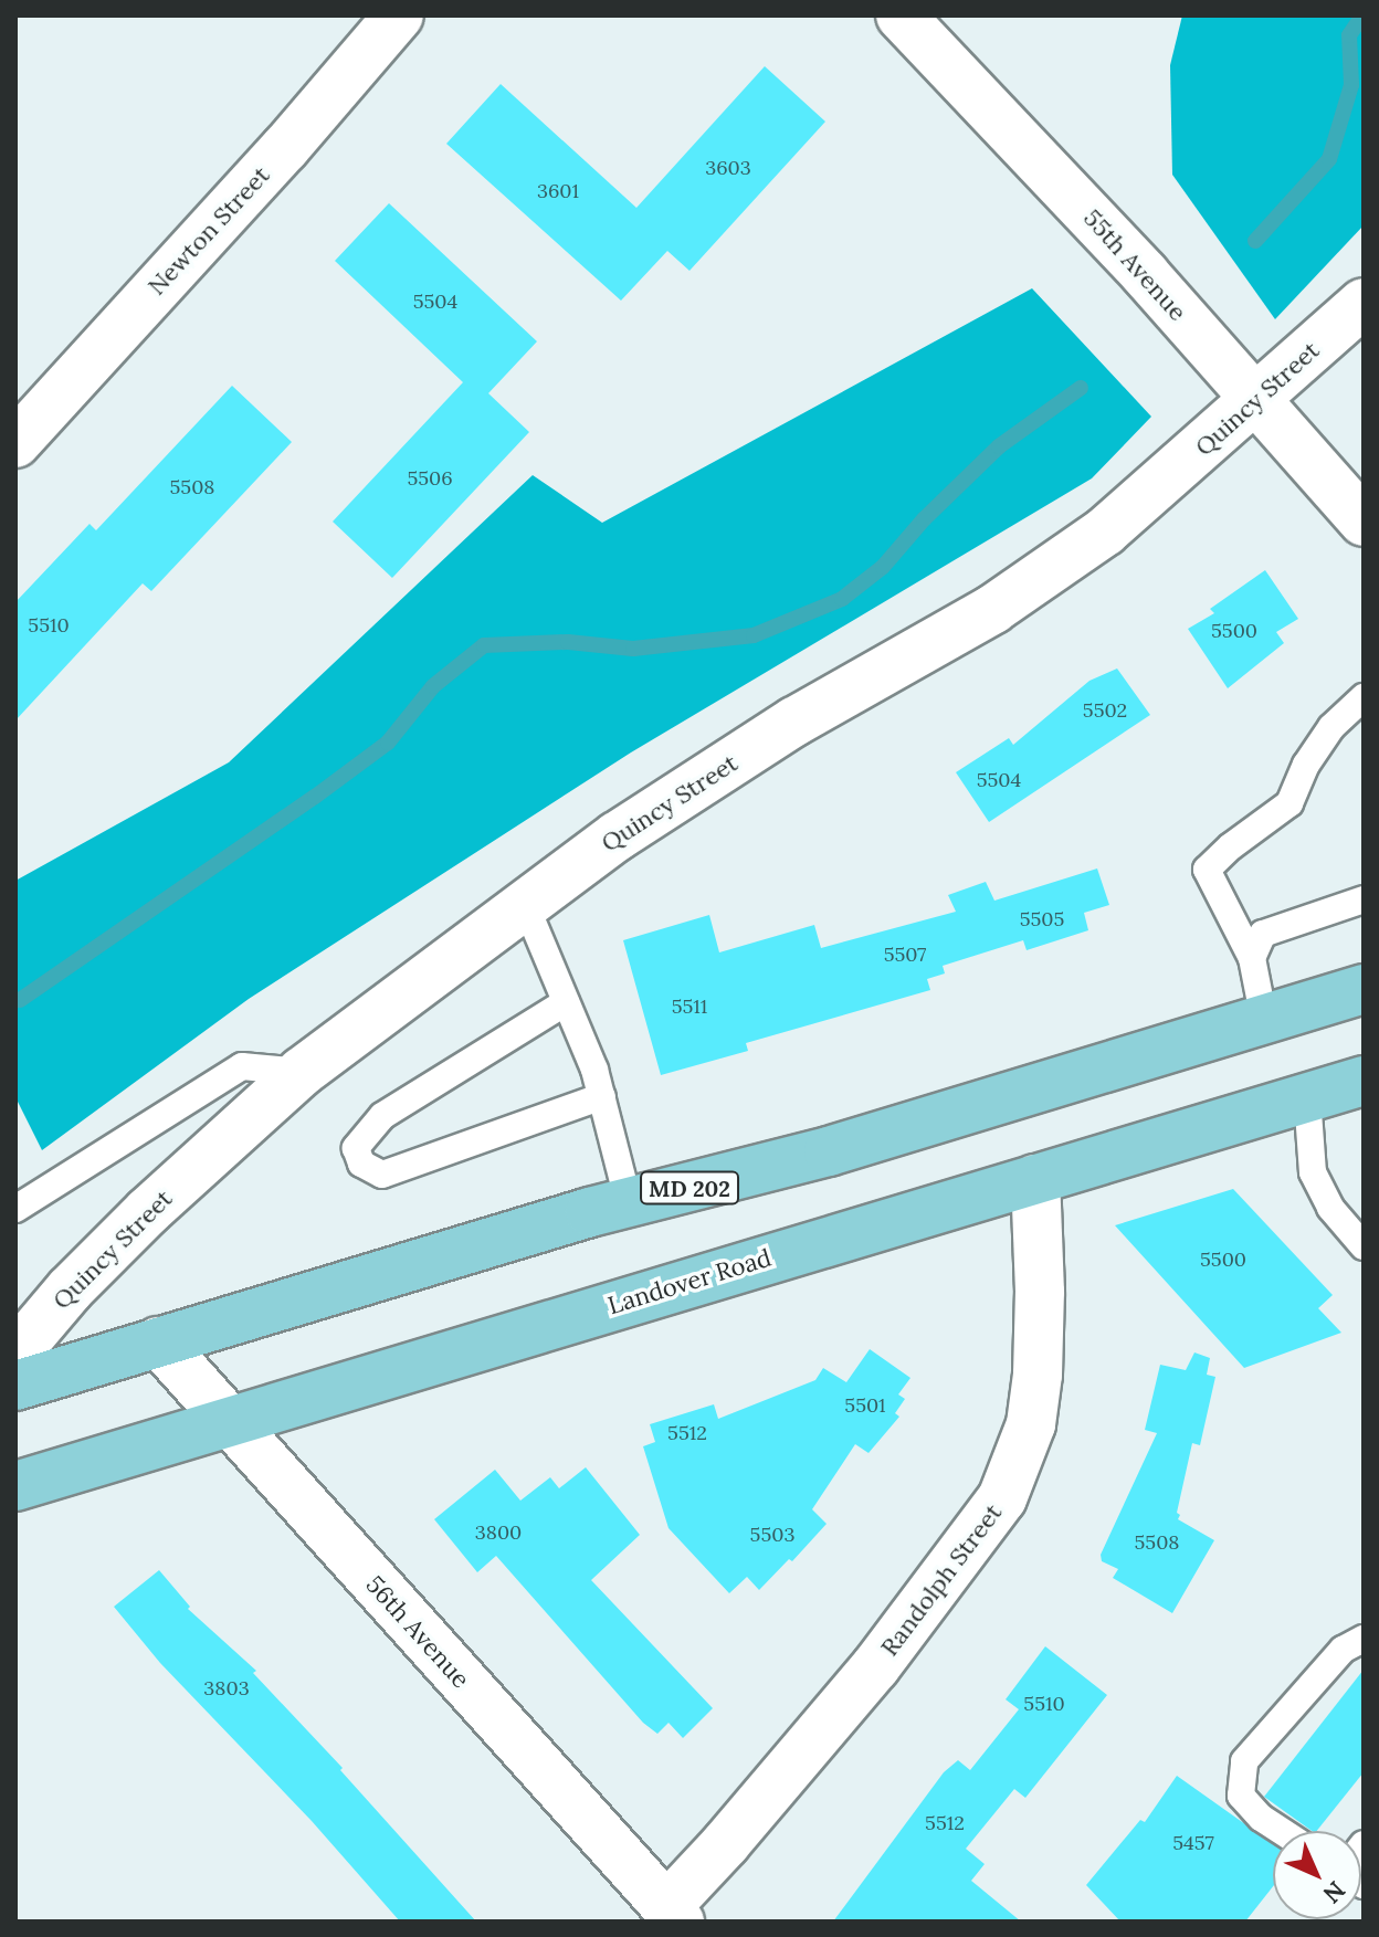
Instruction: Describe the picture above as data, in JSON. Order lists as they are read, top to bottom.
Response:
{
  "streets": {
    "main road": ["MD 202", "Landover Road"],
    "street": [
      "Newton Street",
      "55th Avenue",
      "Quincy Street",
      "Randolph Street",
      "56th Avenue"
    ]
  },
  "crossings": [
    ["55th Avenue", "Quincy Street"],
    ["MD 202", "56th Avenue"],
    ["Landover Road", "Randolph Street"],
    ["Landover Road", "56th Avenue"],
    ["Randolph Street", "56th Avenue"]
  ],
  "house_numbers": [
    "3603",
    "3601",
    "5504",
    "5506",
    "5508",
    "5510",
    "5500",
    "5502",
    "5504",
    "5505",
    "5507",
    "5511",
    "5500",
    "5501",
    "5512",
    "3800",
    "5503",
    "5508",
    "3803",
    "5510",
    "5512",
    "5457"
  ],
  "north": "bottom right"
}
